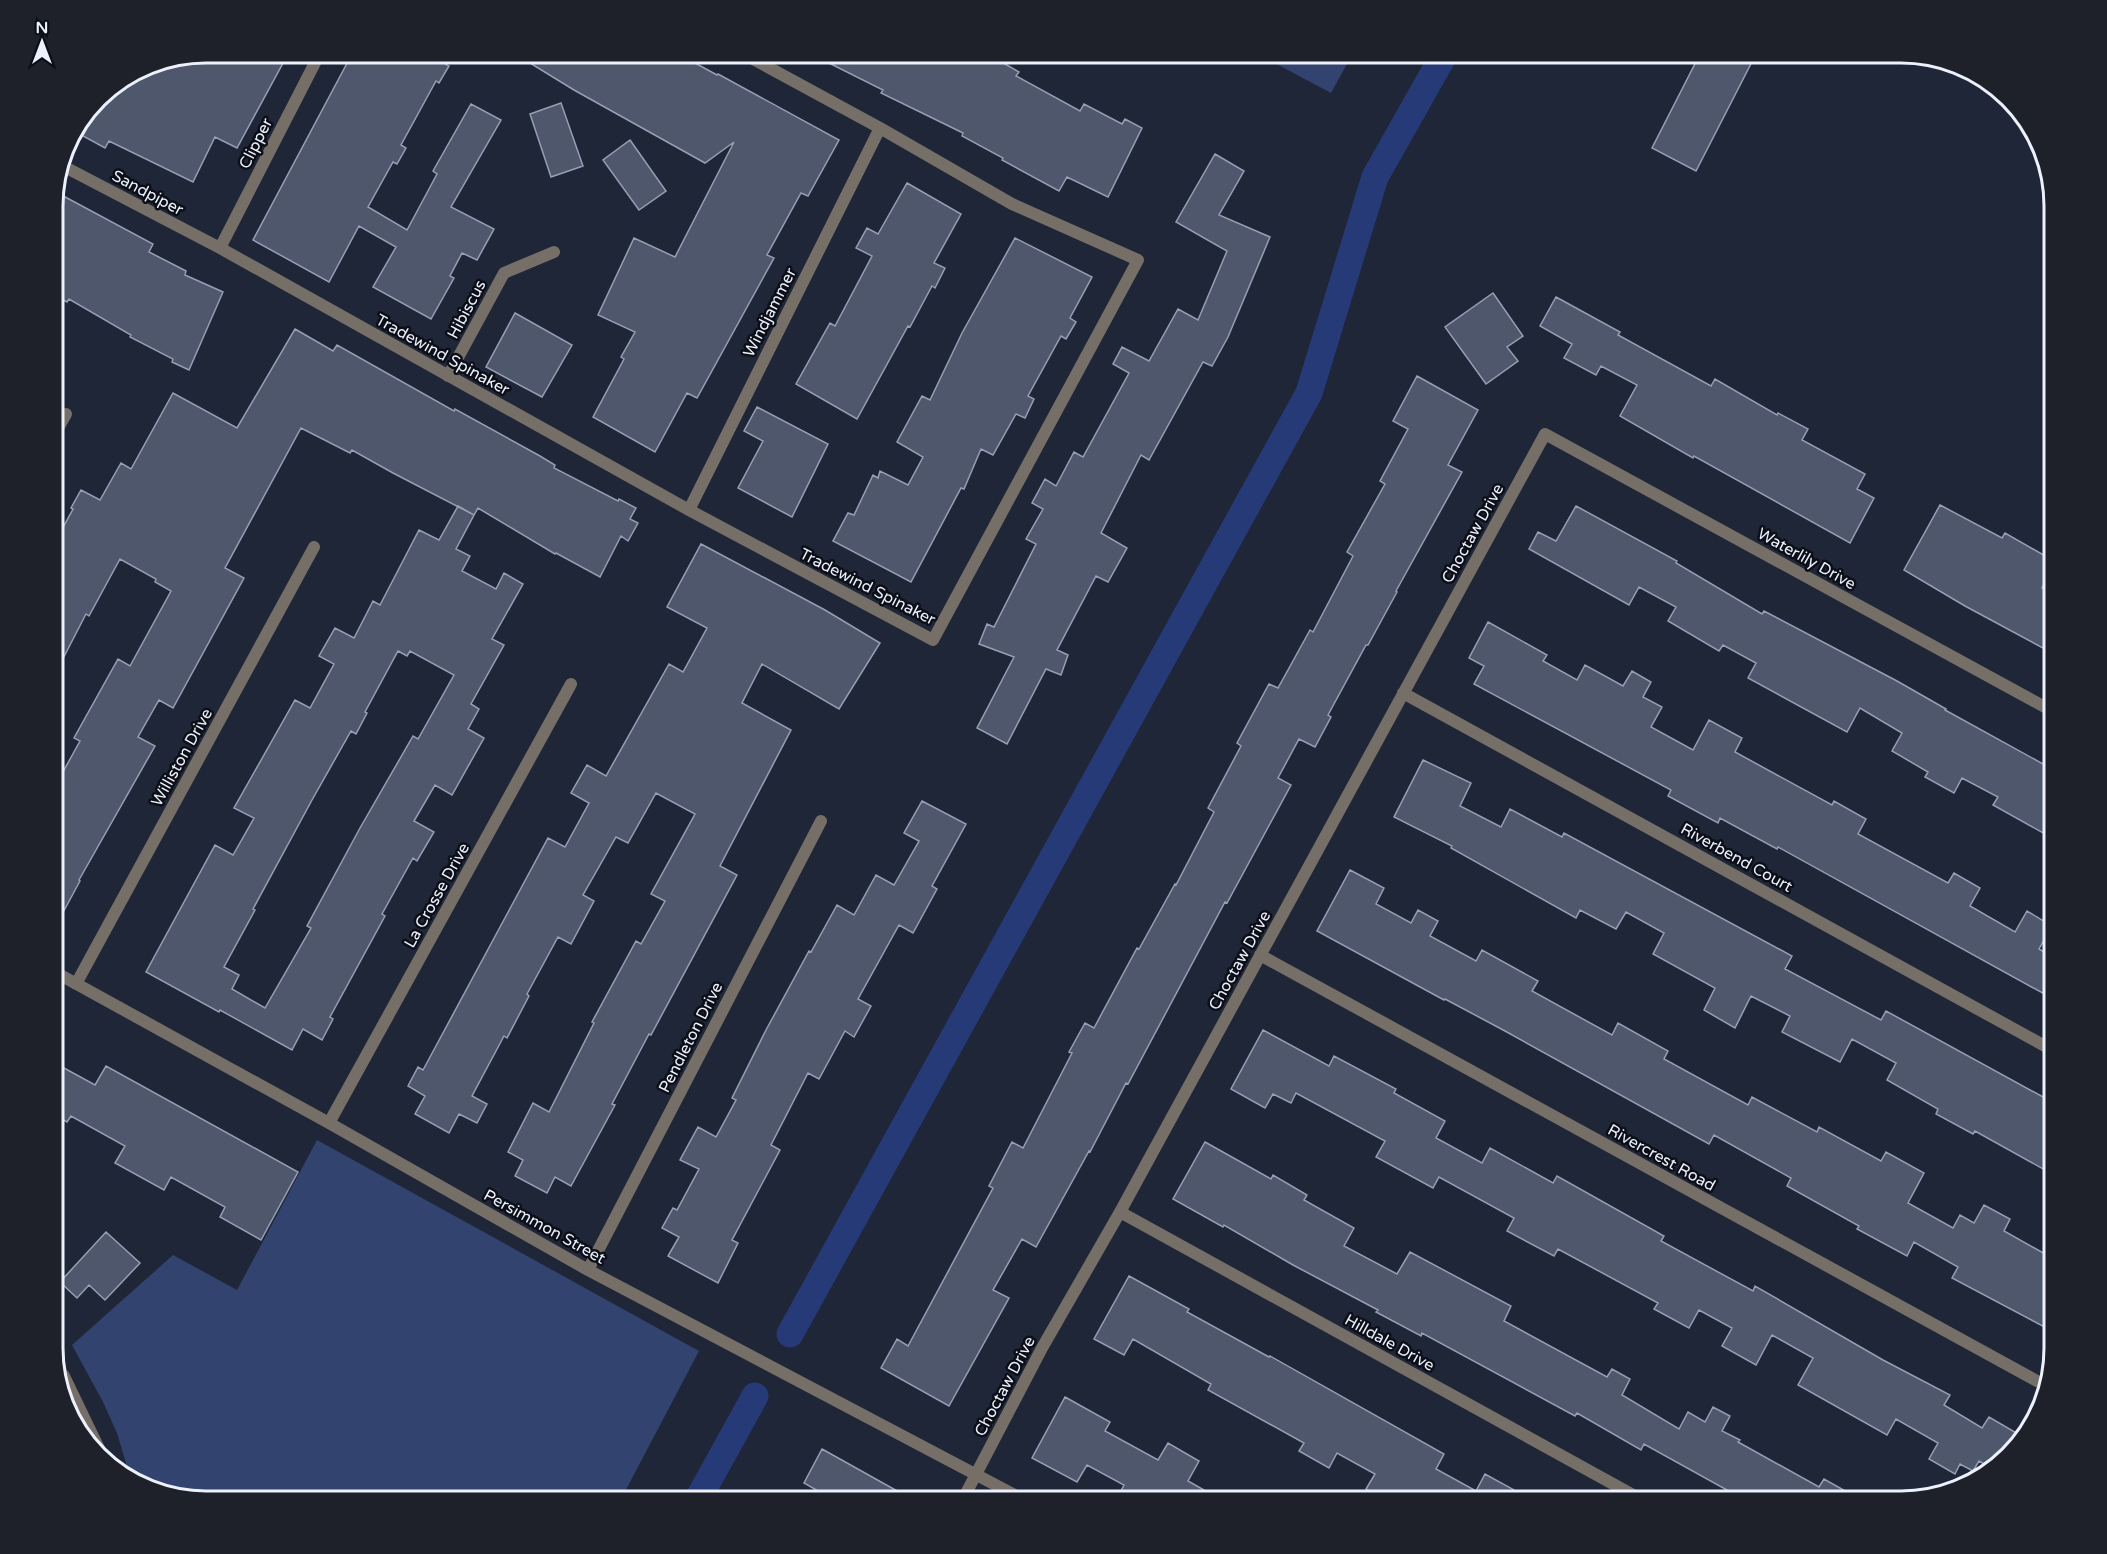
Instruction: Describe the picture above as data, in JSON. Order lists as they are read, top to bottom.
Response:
{
  "streets": {
    "street": [
      "Clipper",
      "Sandpiper",
      "Hibiscus",
      "Windjammer",
      "Tradewind Spinaker",
      "Choctaw Drive",
      "Waterlily Drive",
      "Williston Drive",
      "Riverbend Court",
      "La Crosse Drive",
      "Pendleton Drive",
      "Rivercrest Road",
      "Persimmon Street",
      "Hilldale Drive"
    ]
  },
  "crossings": [
    ["Clipper", "Sandpiper"],
    ["Clipper", "Tradewind Spinaker"],
    ["Sandpiper", "Tradewind Spinaker"],
    ["Hibiscus", "Tradewind Spinaker"],
    ["Windjammer", "Tradewind Spinaker"],
    ["Choctaw Drive", "Waterlily Drive"],
    ["Choctaw Drive", "Riverbend Court"],
    ["Choctaw Drive", "Rivercrest Road"],
    ["Choctaw Drive", "Persimmon Street"],
    ["Choctaw Drive", "Hilldale Drive"],
    ["Williston Drive", "Persimmon Street"],
    ["La Crosse Drive", "Persimmon Street"],
    ["Pendleton Drive", "Persimmon Street"]
  ],
  "north": "top"
}
